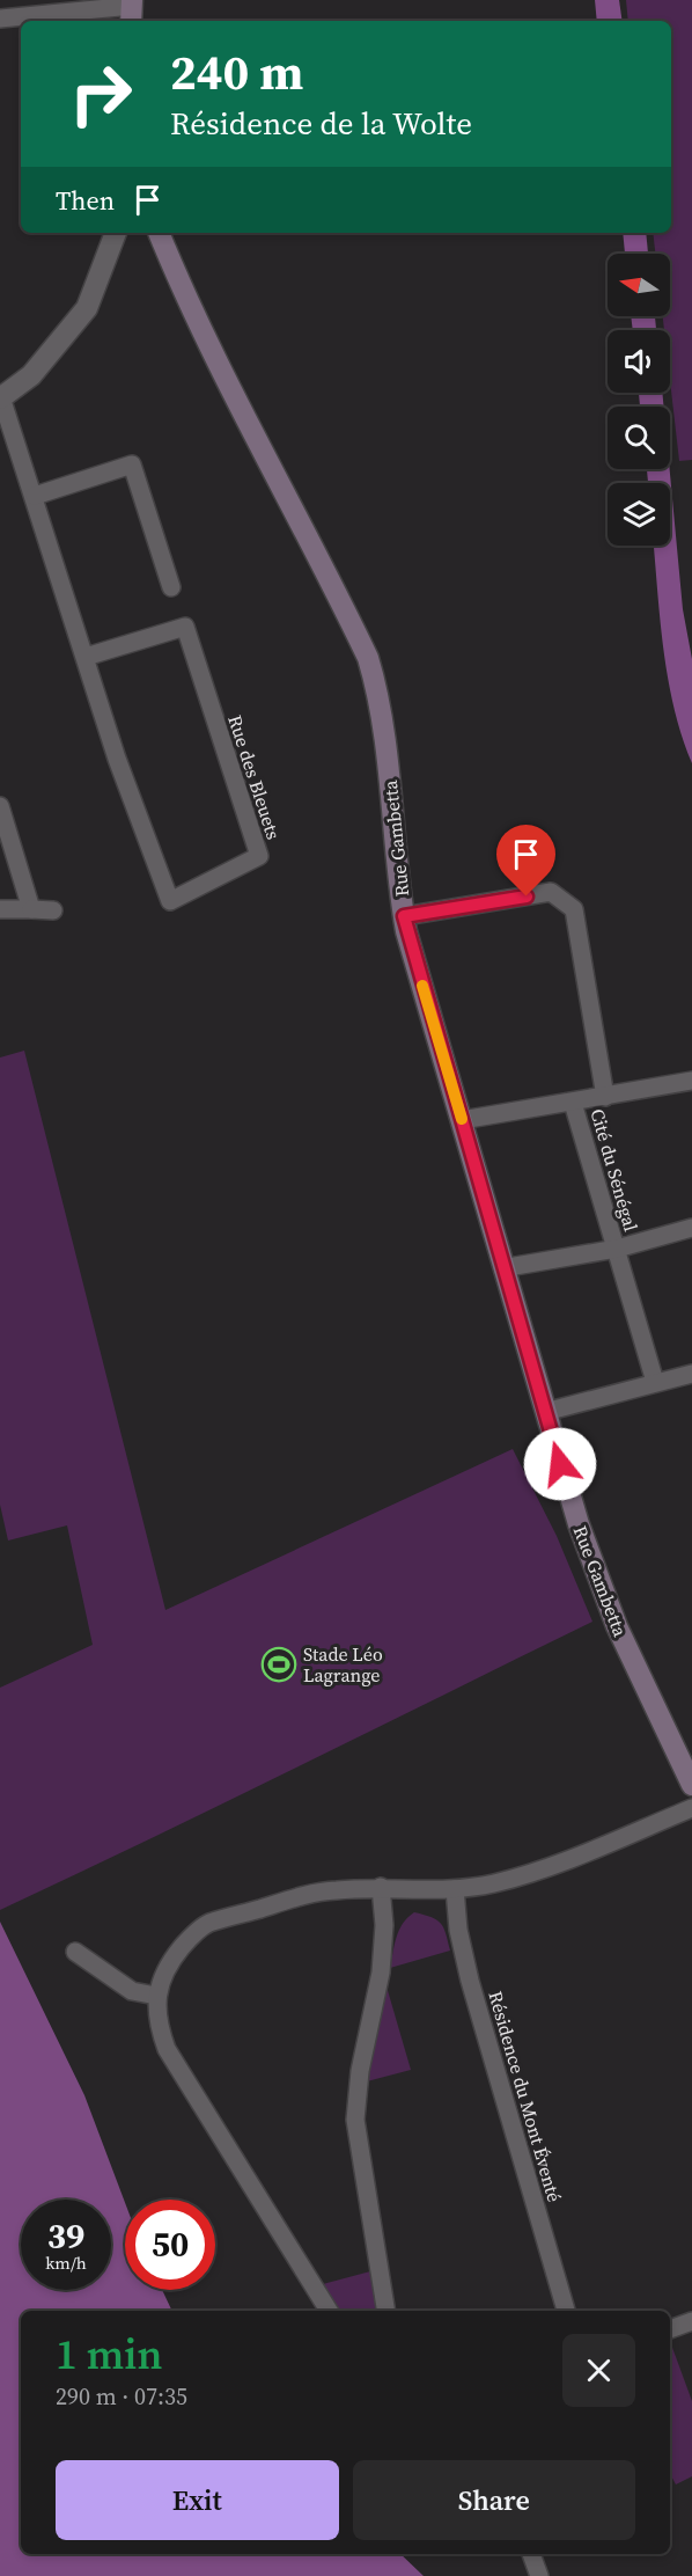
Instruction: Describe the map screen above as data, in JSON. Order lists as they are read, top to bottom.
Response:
{
  "streets": {
    "main road": ["Rue Gambetta"],
    "street": ["Rue des Bleuets", "Cité du Sénégal", "Résidence du Mont Éventé"]
  },
  "crossings": [
    ["Rue Gambetta", "Cité du Sénégal"]
  ],
  "places": {
    "sports": ["Stade Léo Lagrange"]
  },
  "north": "left",
  "page": {
    "turn": ["240 m", "Résidence de la Wolte"],
    "then": "Then",
    "speed": "39 km/h",
    "limit": "50",
    "heading": ["1 min", "290 m · 07:35"],
    "buttons": ["Exit", "Share"]
  }
}
